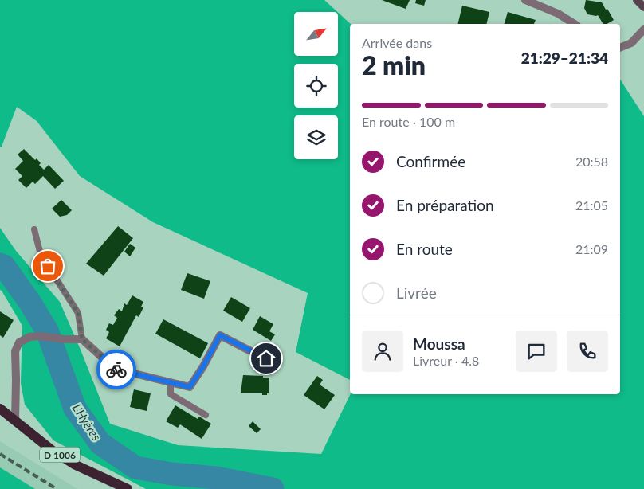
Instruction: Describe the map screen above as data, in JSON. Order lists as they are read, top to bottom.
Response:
{
  "streets": {
    "main road": ["D 1006"]
  },
  "water": ["L'Hyères"],
  "north": "top right",
  "page": {
    "heading": ["2 min", "Arrivée dans", "21:29–21:34"],
    "panel": ["Moussa", "Livreur · 4.8"],
    "bar": "En route · 100 m",
    "list": [
      ["Confirmée", "20:58"],
      ["En préparation", "21:05"],
      ["En route", "21:09"],
      "Livrée"
    ]
  }
}
